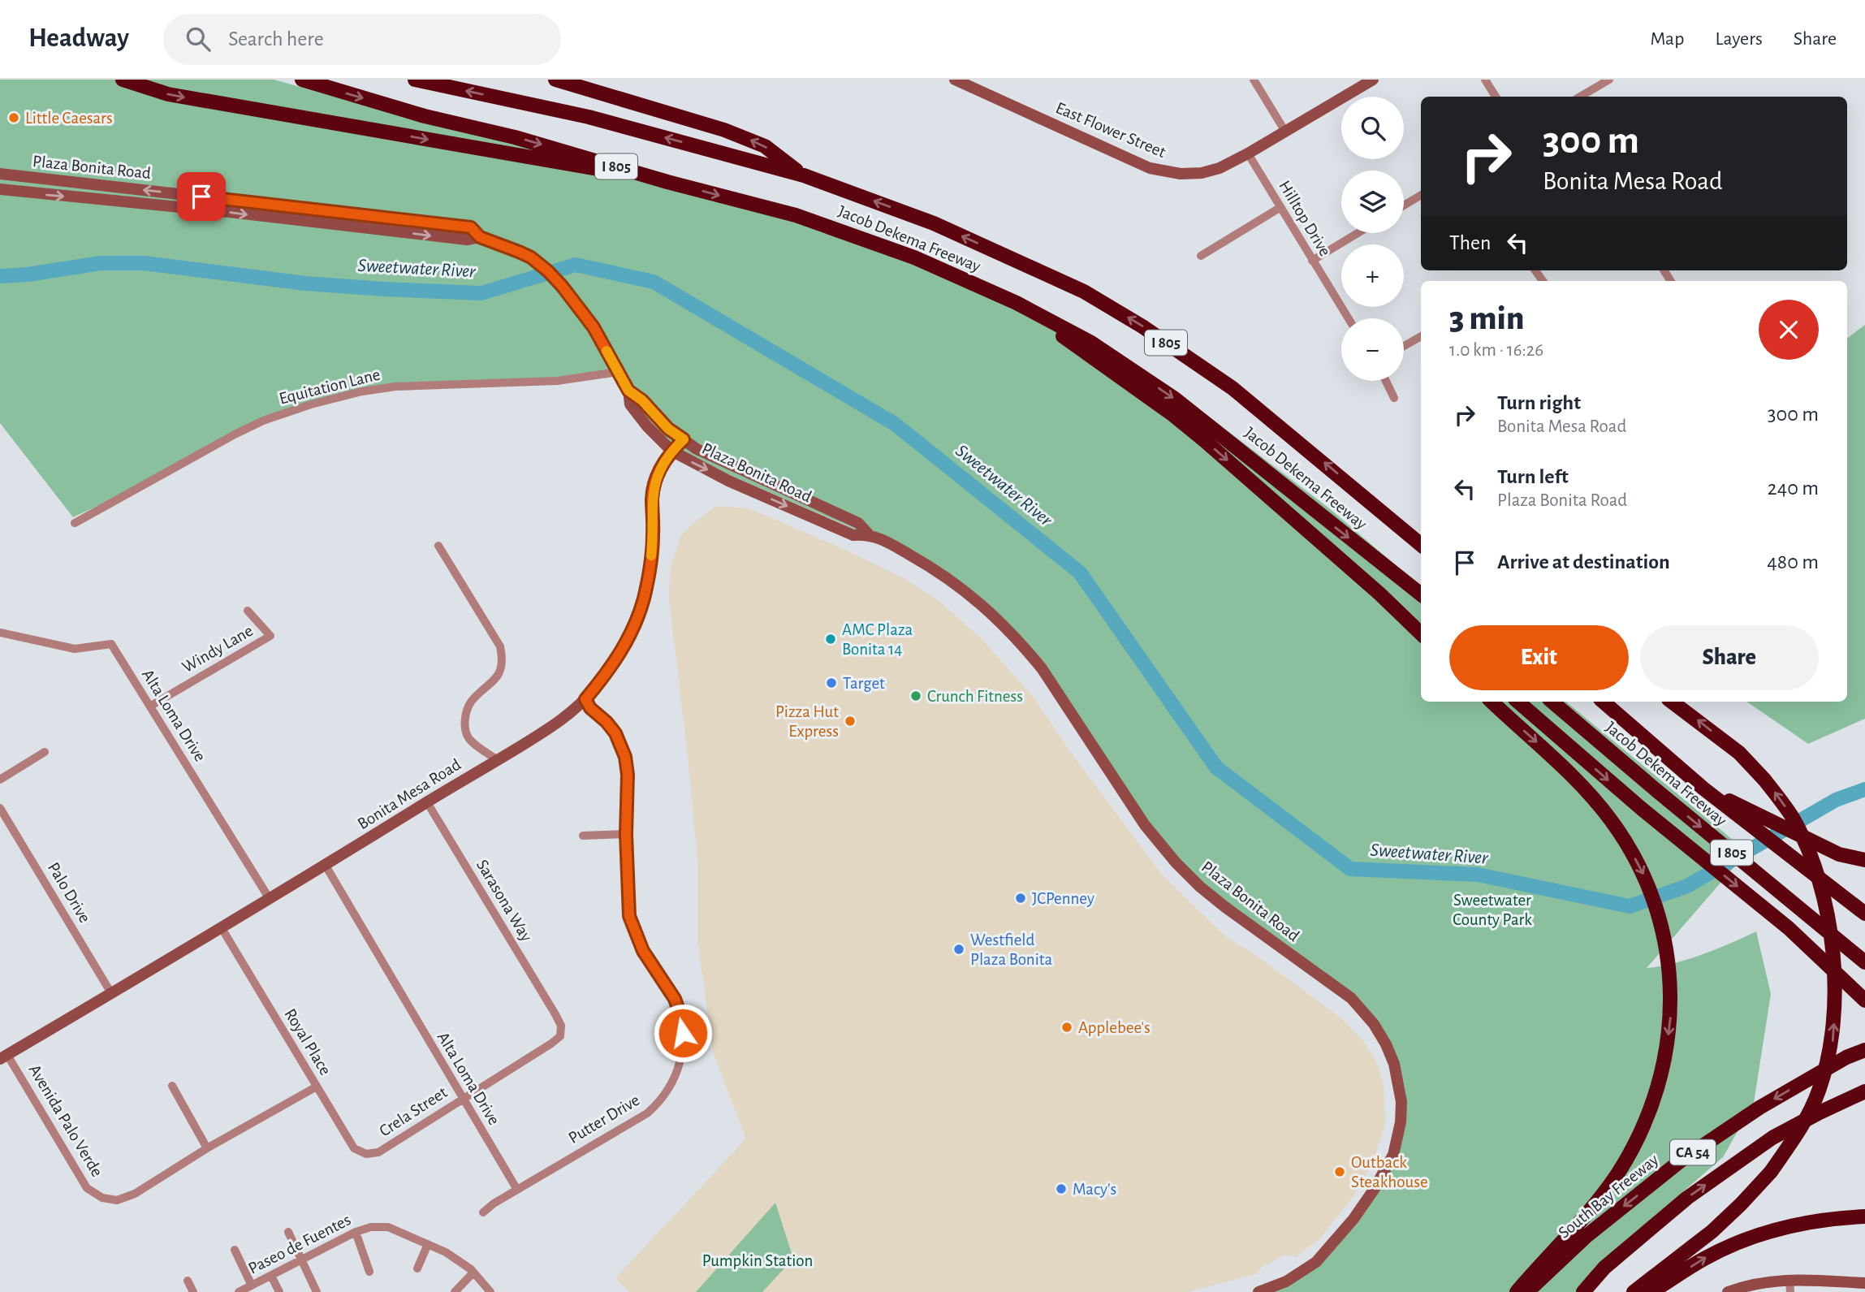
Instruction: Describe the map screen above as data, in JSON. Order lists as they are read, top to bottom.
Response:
{
  "streets": {
    "highway": [
      "I 805",
      "Jacob Dekema Freeway",
      "CA 54",
      "South Bay Freeway"
    ],
    "main road": ["East Flower Street", "Plaza Bonita Road", "Bonita Mesa Road"],
    "street": [
      "Hilltop Drive",
      "Equitation Lane",
      "Windy Lane",
      "Alta Loma Drive",
      "Palo Drive",
      "Sarasona Way",
      "Royal Place",
      "Crela Street",
      "Putter Drive",
      "Avenida Palo Verde",
      "Paseo de Fuentes"
    ]
  },
  "crossings": [
    ["East Flower Street", "Hilltop Drive"],
    ["Plaza Bonita Road", "Equitation Lane"],
    ["Plaza Bonita Road", "Bonita Mesa Road"],
    ["Windy Lane", "Alta Loma Drive"],
    ["Alta Loma Drive", "Bonita Mesa Road"],
    ["Alta Loma Drive", "Crela Street"],
    ["Alta Loma Drive", "Putter Drive"],
    ["Bonita Mesa Road", "Palo Drive"],
    ["Bonita Mesa Road", "Sarasona Way"],
    ["Bonita Mesa Road", "Royal Place"],
    ["Bonita Mesa Road", "Putter Drive"],
    ["Bonita Mesa Road", "Avenida Palo Verde"],
    ["Sarasona Way", "Crela Street"],
    ["Royal Place", "Crela Street"]
  ],
  "water": ["Sweetwater River"],
  "parks": ["Sweetwater County Park", "Pumpkin Station"],
  "places": [
    "Little Caesars",
    "AMC Plaza Bonita 14",
    "Target",
    "Crunch Fitness",
    "Pizza Hut Express",
    "JCPenney",
    "Westfield Plaza Bonita",
    "Applebee's",
    "Outback Steakhouse",
    "Macy's"
  ],
  "page": {
    "header": "Headway",
    "search": "Search here",
    "nav": ["Map", "Layers", "Share"],
    "map_buttons": ["+", "−"],
    "turn": ["300 m", "Bonita Mesa Road"],
    "then": "Then",
    "heading": ["3 min", "1.0 km · 16:26"],
    "list": [
      {
        "name": "Turn right",
        "note": "Bonita Mesa Road",
        "value": "300 m"
      },
      {
        "name": "Turn left",
        "note": "Plaza Bonita Road",
        "value": "240 m"
      },
      {
        "name": "Arrive at destination",
        "value": "480 m"
      }
    ],
    "buttons": ["Exit", "Share"]
  }
}
